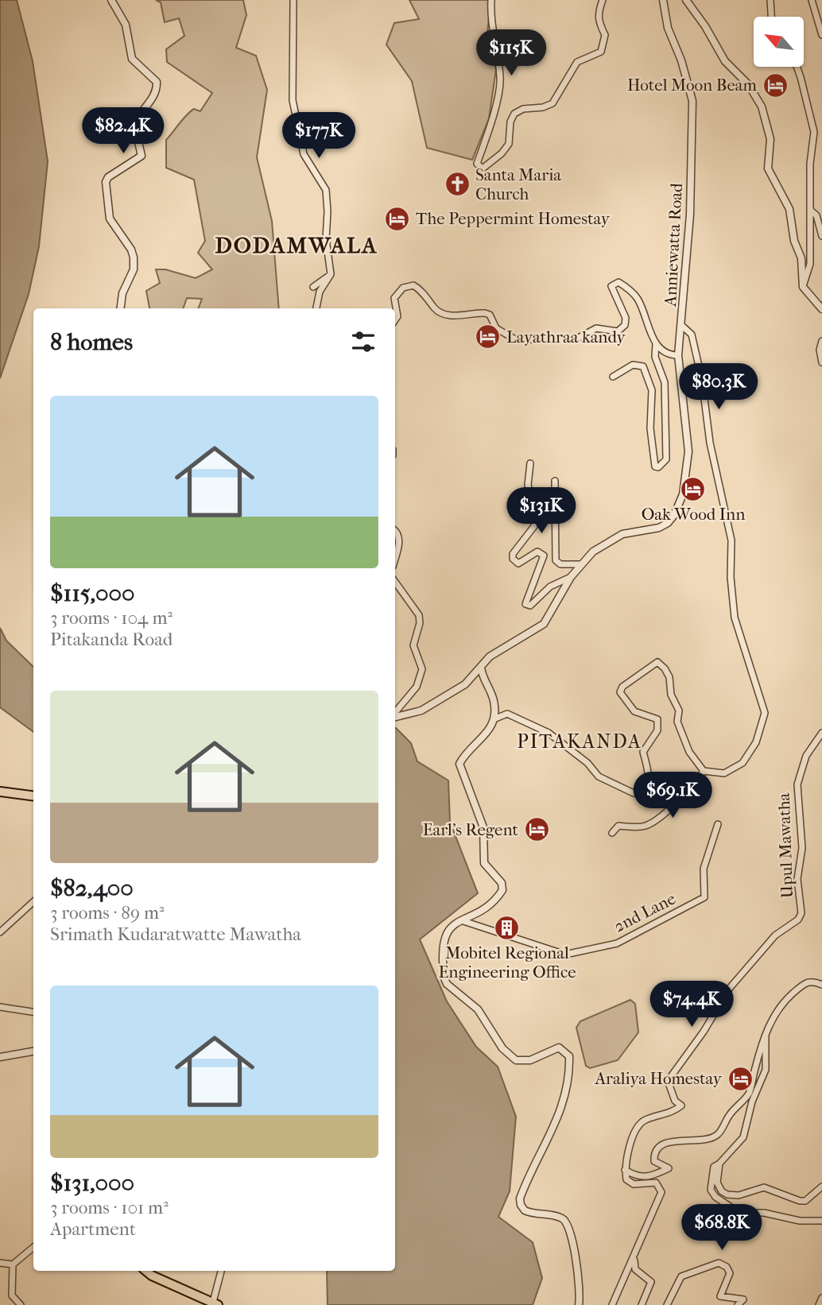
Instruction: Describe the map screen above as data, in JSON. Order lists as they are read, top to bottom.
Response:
{
  "streets": {
    "street": ["Anniewatta Road", "Upul Mawatha", "2nd Lane"]
  },
  "districts": ["DODAMWALA", "PITAKANDA"],
  "places": {
    "hotel": [
      "Hotel Moon Beam",
      "The Peppermint Homestay",
      "Layathraa kandy",
      "Oak Wood Inn",
      "Earl's Regent",
      "Araliya Homestay"
    ],
    "church": ["Santa Maria Church"],
    "building": ["Mobitel Regional Engineering Office"]
  },
  "north": "top left",
  "page": {
    "price": [
      "$115K",
      "$82.4K",
      "$177K",
      "$80.3K",
      "$131K",
      "$69.1K",
      "$74.4K",
      "$68.8K"
    ],
    "heading": "8 homes",
    "list": [
      {
        "name": "$115,000",
        "note": "3 rooms · 104 m² · Pitakanda Road"
      },
      {
        "name": "$82,400",
        "note": "3 rooms · 89 m² · Srimath Kudaratwatte Mawatha"
      },
      {
        "name": "$131,000",
        "note": "3 rooms · 101 m² · Apartment"
      }
    ]
  }
}
